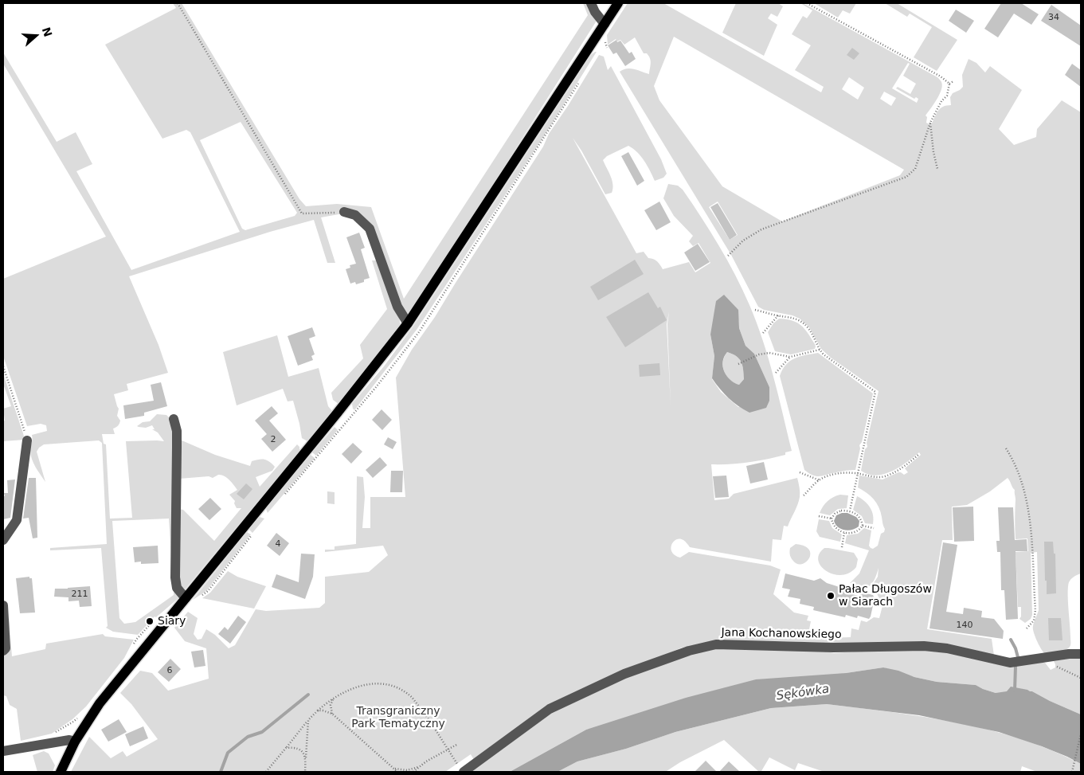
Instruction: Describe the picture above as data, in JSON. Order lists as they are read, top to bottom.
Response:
{
  "streets": {
    "street": ["Jana Kochanowskiego"]
  },
  "water": ["Sękówka"],
  "parks": ["Transgraniczny Park Tematyczny"],
  "places": ["Pałac Długoszów w Siarach", "Siary"],
  "house_numbers": [
    "34",
    "2",
    "4",
    "211",
    "140",
    "6"
  ],
  "north": "right"
}
